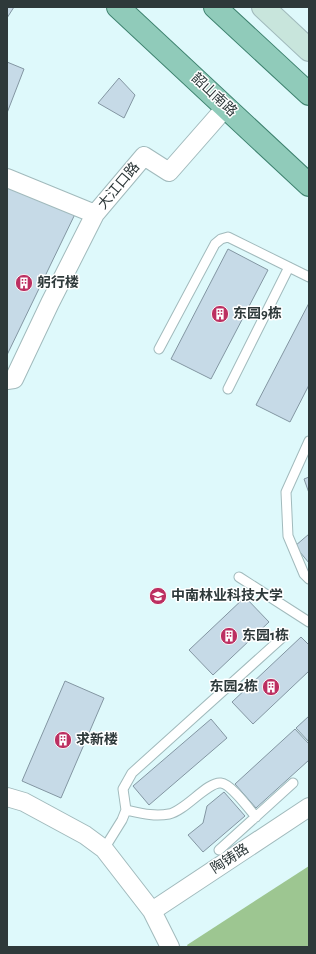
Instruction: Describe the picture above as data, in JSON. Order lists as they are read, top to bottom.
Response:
{
  "streets": {
    "main road": ["韶山南路"],
    "street": ["大江口路", "陶铸路"]
  },
  "crossings": [
    ["韶山南路", "大江口路"]
  ],
  "places": {
    "building": [
      "躬行楼",
      "东园9栋",
      "东园1栋",
      "东园2栋",
      "求新楼"
    ],
    "school or university": ["中南林业科技大学"]
  }
}
